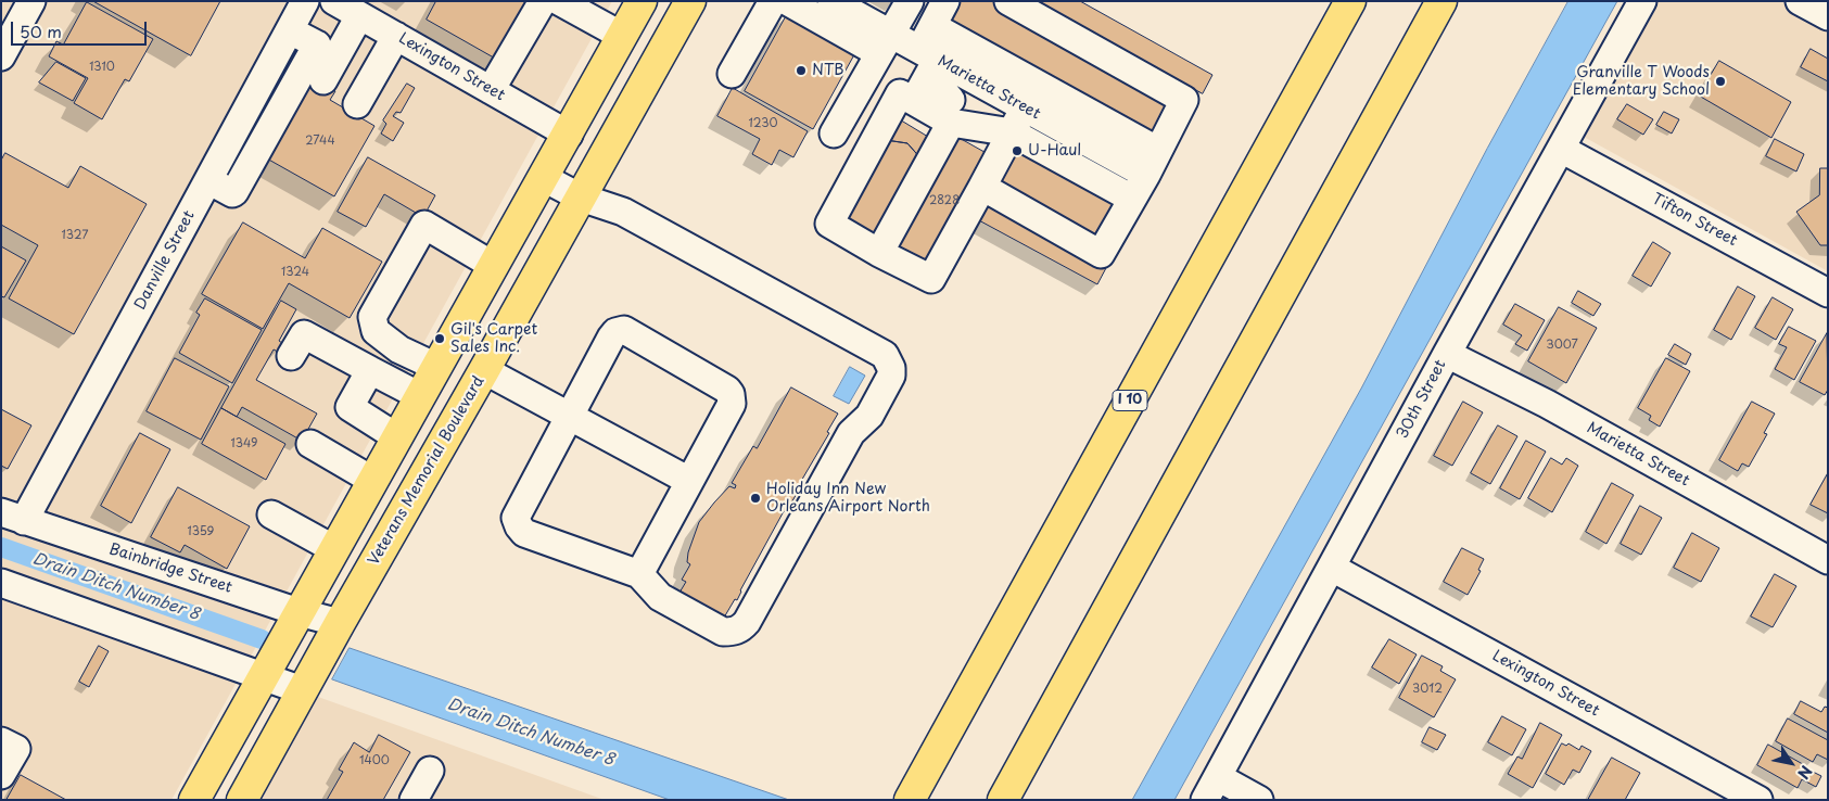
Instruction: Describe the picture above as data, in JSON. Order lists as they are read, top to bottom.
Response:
{
  "streets": {
    "main road": ["I 10", "Veterans Memorial Boulevard"],
    "street": [
      "Lexington Street",
      "Marietta Street",
      "Tifton Street",
      "Danville Street",
      "30th Street",
      "Bainbridge Street"
    ]
  },
  "crossings": [
    ["Lexington Street", "30th Street"],
    ["Marietta Street", "30th Street"],
    ["Tifton Street", "30th Street"],
    ["Danville Street", "Bainbridge Street"],
    ["Veterans Memorial Boulevard", "Bainbridge Street"]
  ],
  "water": ["Drain Ditch Number 8"],
  "places": [
    "NTB",
    "Granville T Woods Elementary School",
    "U-Haul",
    "Gil's Carpet Sales Inc.",
    "Holiday Inn New Orleans Airport North"
  ],
  "house_numbers": [
    "1310",
    "1230",
    "2744",
    "2828",
    "1327",
    "1324",
    "3007",
    "1349",
    "1359",
    "3012",
    "1400"
  ],
  "scale_bar": "50 m",
  "north": "bottom right"
}
